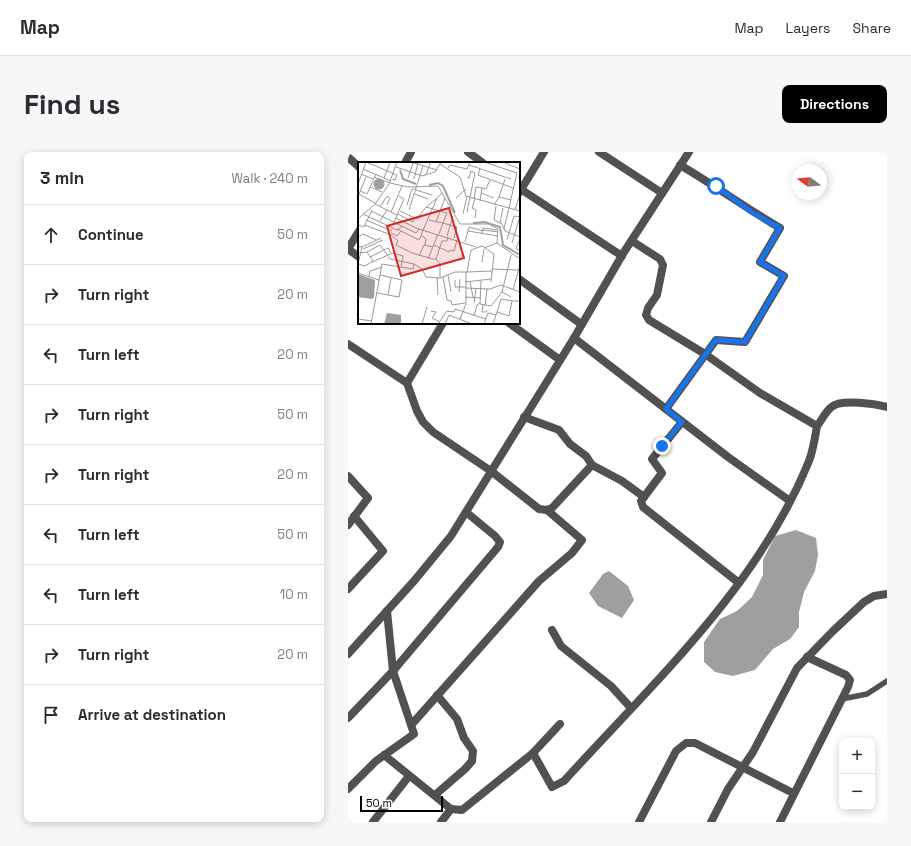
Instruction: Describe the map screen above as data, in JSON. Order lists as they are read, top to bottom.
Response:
{
  "scale_bar": "50 m",
  "north": "left",
  "page": {
    "header": "Map",
    "nav": ["Map", "Layers", "Share"],
    "buttons": "Directions",
    "title": "Find us",
    "heading": ["3 min", "Walk · 240 m"],
    "list": [
      ["Continue", "50 m"],
      ["Turn right", "20 m"],
      ["Turn left", "20 m"],
      ["Turn right", "50 m"],
      ["Turn right", "20 m"],
      ["Turn left", "50 m"],
      ["Turn left", "10 m"],
      ["Turn right", "20 m"],
      "Arrive at destination"
    ],
    "map_buttons": ["+", "−"],
    "scale": "50 m"
  }
}
